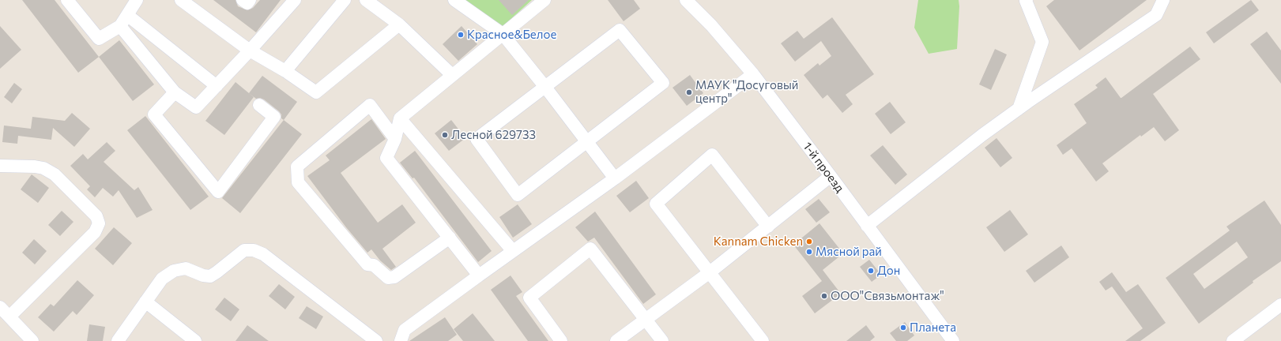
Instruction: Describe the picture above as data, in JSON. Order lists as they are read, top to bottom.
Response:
{
  "streets": {
    "street": ["1-й проезд"]
  },
  "places": [
    "Красное&Белое",
    "МАУК \"Досуговый центр\"",
    "Лесной 629733",
    "Kannam Chicken",
    "Мясной рай",
    "Дон",
    "ООО\"Связьмонтаж\"",
    "Планета"
  ]
}
